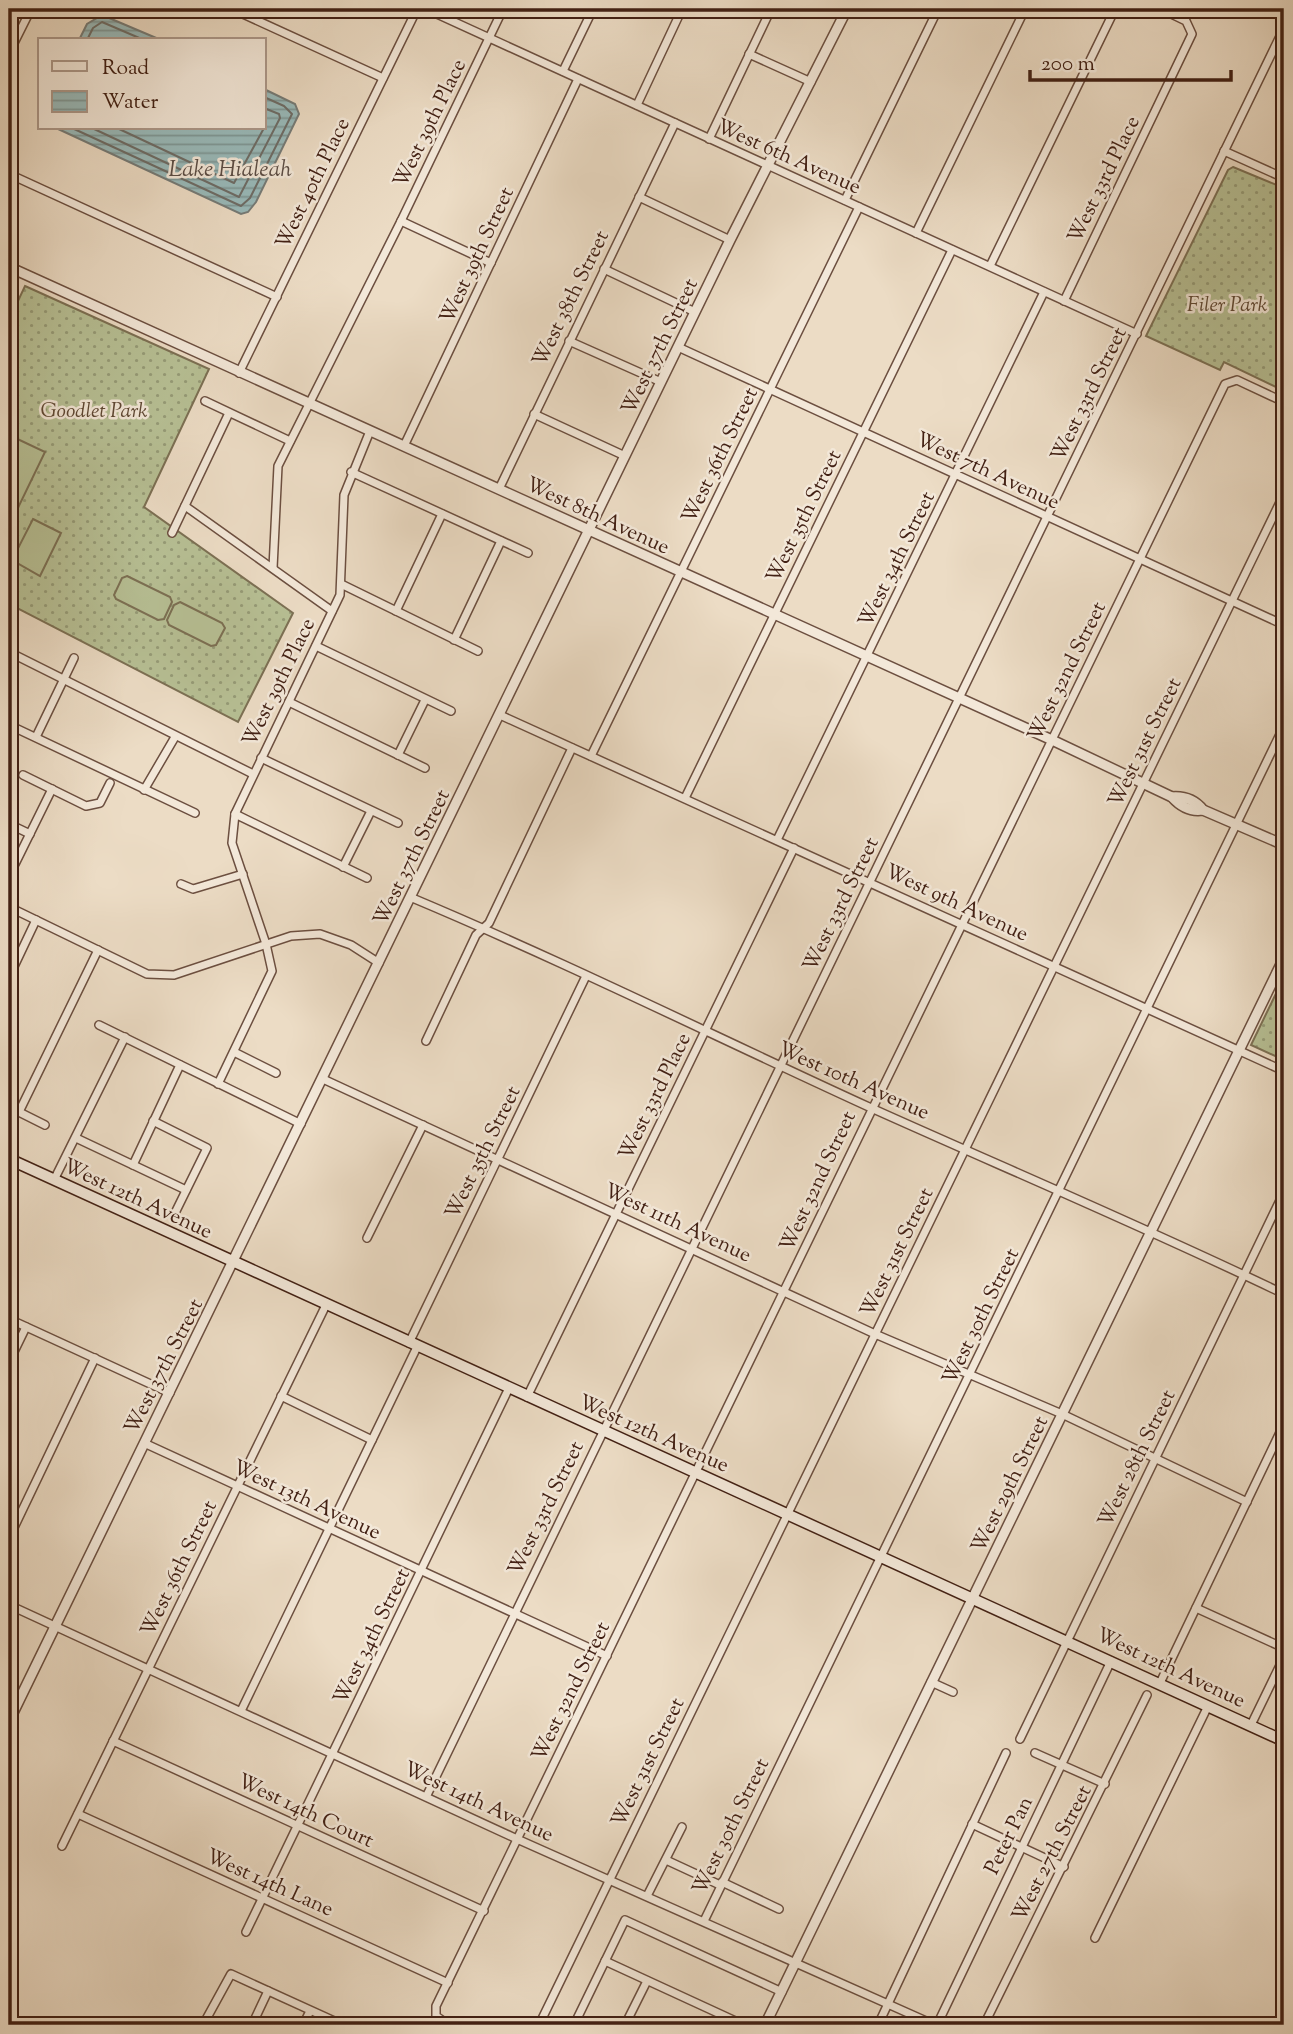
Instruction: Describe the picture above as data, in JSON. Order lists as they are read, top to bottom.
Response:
{
  "streets": {
    "main road": ["West 12th Avenue"],
    "street": [
      "West 39th Place",
      "West 6th Avenue",
      "West 33rd Place",
      "West 40th Place",
      "West 39th Street",
      "West 38th Street",
      "West 37th Street",
      "West 33rd Street",
      "West 36th Street",
      "West 7th Avenue",
      "West 8th Avenue",
      "West 35th Street",
      "West 34th Street",
      "West 32nd Street",
      "West 31st Street",
      "West 9th Avenue",
      "West 10th Avenue",
      "West 11th Avenue",
      "West 30th Street",
      "West 28th Street",
      "West 29th Street",
      "West 13th Avenue",
      "West 14th Avenue",
      "West 14th Court",
      "Peter Pan",
      "West 27th Street",
      "West 14th Lane"
    ]
  },
  "crossings": [
    ["West 39th Place", "West 6th Avenue"],
    ["West 39th Place", "West 8th Avenue"],
    ["West 6th Avenue", "West 33rd Place"],
    ["West 6th Avenue", "West 39th Street"],
    ["West 6th Avenue", "West 38th Street"],
    ["West 6th Avenue", "West 37th Street"],
    ["West 6th Avenue", "West 33rd Street"],
    ["West 6th Avenue", "West 36th Street"],
    ["West 6th Avenue", "West 35th Street"],
    ["West 6th Avenue", "West 34th Street"],
    ["West 33rd Place", "West 9th Avenue"],
    ["West 33rd Place", "West 10th Avenue"],
    ["West 33rd Place", "West 12th Avenue"],
    ["West 33rd Place", "West 11th Avenue"],
    ["West 40th Place", "West 8th Avenue"],
    ["West 39th Street", "West 8th Avenue"],
    ["West 38th Street", "West 8th Avenue"],
    ["West 37th Street", "West 7th Avenue"],
    ["West 37th Street", "West 8th Avenue"],
    ["West 37th Street", "West 9th Avenue"],
    ["West 37th Street", "West 10th Avenue"],
    ["West 37th Street", "West 12th Avenue"],
    ["West 37th Street", "West 11th Avenue"],
    ["West 37th Street", "West 13th Avenue"],
    ["West 37th Street", "West 14th Avenue"],
    ["West 33rd Street", "West 7th Avenue"],
    ["West 33rd Street", "West 8th Avenue"],
    ["West 33rd Street", "West 9th Avenue"],
    ["West 33rd Street", "West 10th Avenue"],
    ["West 33rd Street", "West 12th Avenue"],
    ["West 33rd Street", "West 11th Avenue"],
    ["West 33rd Street", "West 13th Avenue"],
    ["West 33rd Street", "West 14th Avenue"],
    ["West 36th Street", "West 7th Avenue"],
    ["West 36th Street", "West 8th Avenue"],
    ["West 36th Street", "West 9th Avenue"],
    ["West 36th Street", "West 12th Avenue"],
    ["West 36th Street", "West 13th Avenue"],
    ["West 36th Street", "West 14th Avenue"],
    ["West 36th Street", "West 14th Court"],
    ["West 36th Street", "West 14th Lane"],
    ["West 7th Avenue", "West 35th Street"],
    ["West 7th Avenue", "West 34th Street"],
    ["West 7th Avenue", "West 32nd Street"],
    ["West 7th Avenue", "West 31st Street"],
    ["West 8th Avenue", "West 35th Street"],
    ["West 8th Avenue", "West 34th Street"],
    ["West 8th Avenue", "West 32nd Street"],
    ["West 8th Avenue", "West 31st Street"],
    ["West 8th Avenue", "West 30th Street"],
    ["West 35th Street", "West 9th Avenue"],
    ["West 35th Street", "West 10th Avenue"],
    ["West 35th Street", "West 12th Avenue"],
    ["West 35th Street", "West 11th Avenue"],
    ["West 35th Street", "West 13th Avenue"],
    ["West 35th Street", "West 14th Avenue"],
    ["West 34th Street", "West 9th Avenue"],
    ["West 34th Street", "West 12th Avenue"],
    ["West 34th Street", "West 13th Avenue"],
    ["West 34th Street", "West 14th Avenue"],
    ["West 34th Street", "West 14th Court"],
    ["West 34th Street", "West 14th Lane"],
    ["West 32nd Street", "West 9th Avenue"],
    ["West 32nd Street", "West 10th Avenue"],
    ["West 32nd Street", "West 12th Avenue"],
    ["West 32nd Street", "West 11th Avenue"],
    ["West 32nd Street", "West 13th Avenue"],
    ["West 32nd Street", "West 14th Avenue"],
    ["West 32nd Street", "West 14th Court"],
    ["West 32nd Street", "West 14th Lane"],
    ["West 31st Street", "West 9th Avenue"],
    ["West 31st Street", "West 10th Avenue"],
    ["West 31st Street", "West 12th Avenue"],
    ["West 31st Street", "West 11th Avenue"],
    ["West 31st Street", "West 14th Avenue"],
    ["West 9th Avenue", "West 30th Street"],
    ["West 9th Avenue", "West 29th Street"],
    ["West 10th Avenue", "West 30th Street"],
    ["West 10th Avenue", "West 28th Street"],
    ["West 10th Avenue", "West 29th Street"],
    ["West 12th Avenue", "West 30th Street"],
    ["West 12th Avenue", "West 28th Street"],
    ["West 12th Avenue", "West 29th Street"],
    ["West 12th Avenue", "Peter Pan"],
    ["West 11th Avenue", "West 30th Street"],
    ["West 11th Avenue", "West 28th Street"],
    ["West 11th Avenue", "West 29th Street"],
    ["West 30th Street", "West 14th Avenue"],
    ["West 29th Street", "West 14th Avenue"],
    ["West 14th Avenue", "Peter Pan"]
  ],
  "water": ["Lake Hialeah"],
  "parks": ["Filer Park", "Goodlet Park"],
  "legend": ["Road", "Water"],
  "scale_bar": "200 m"
}
